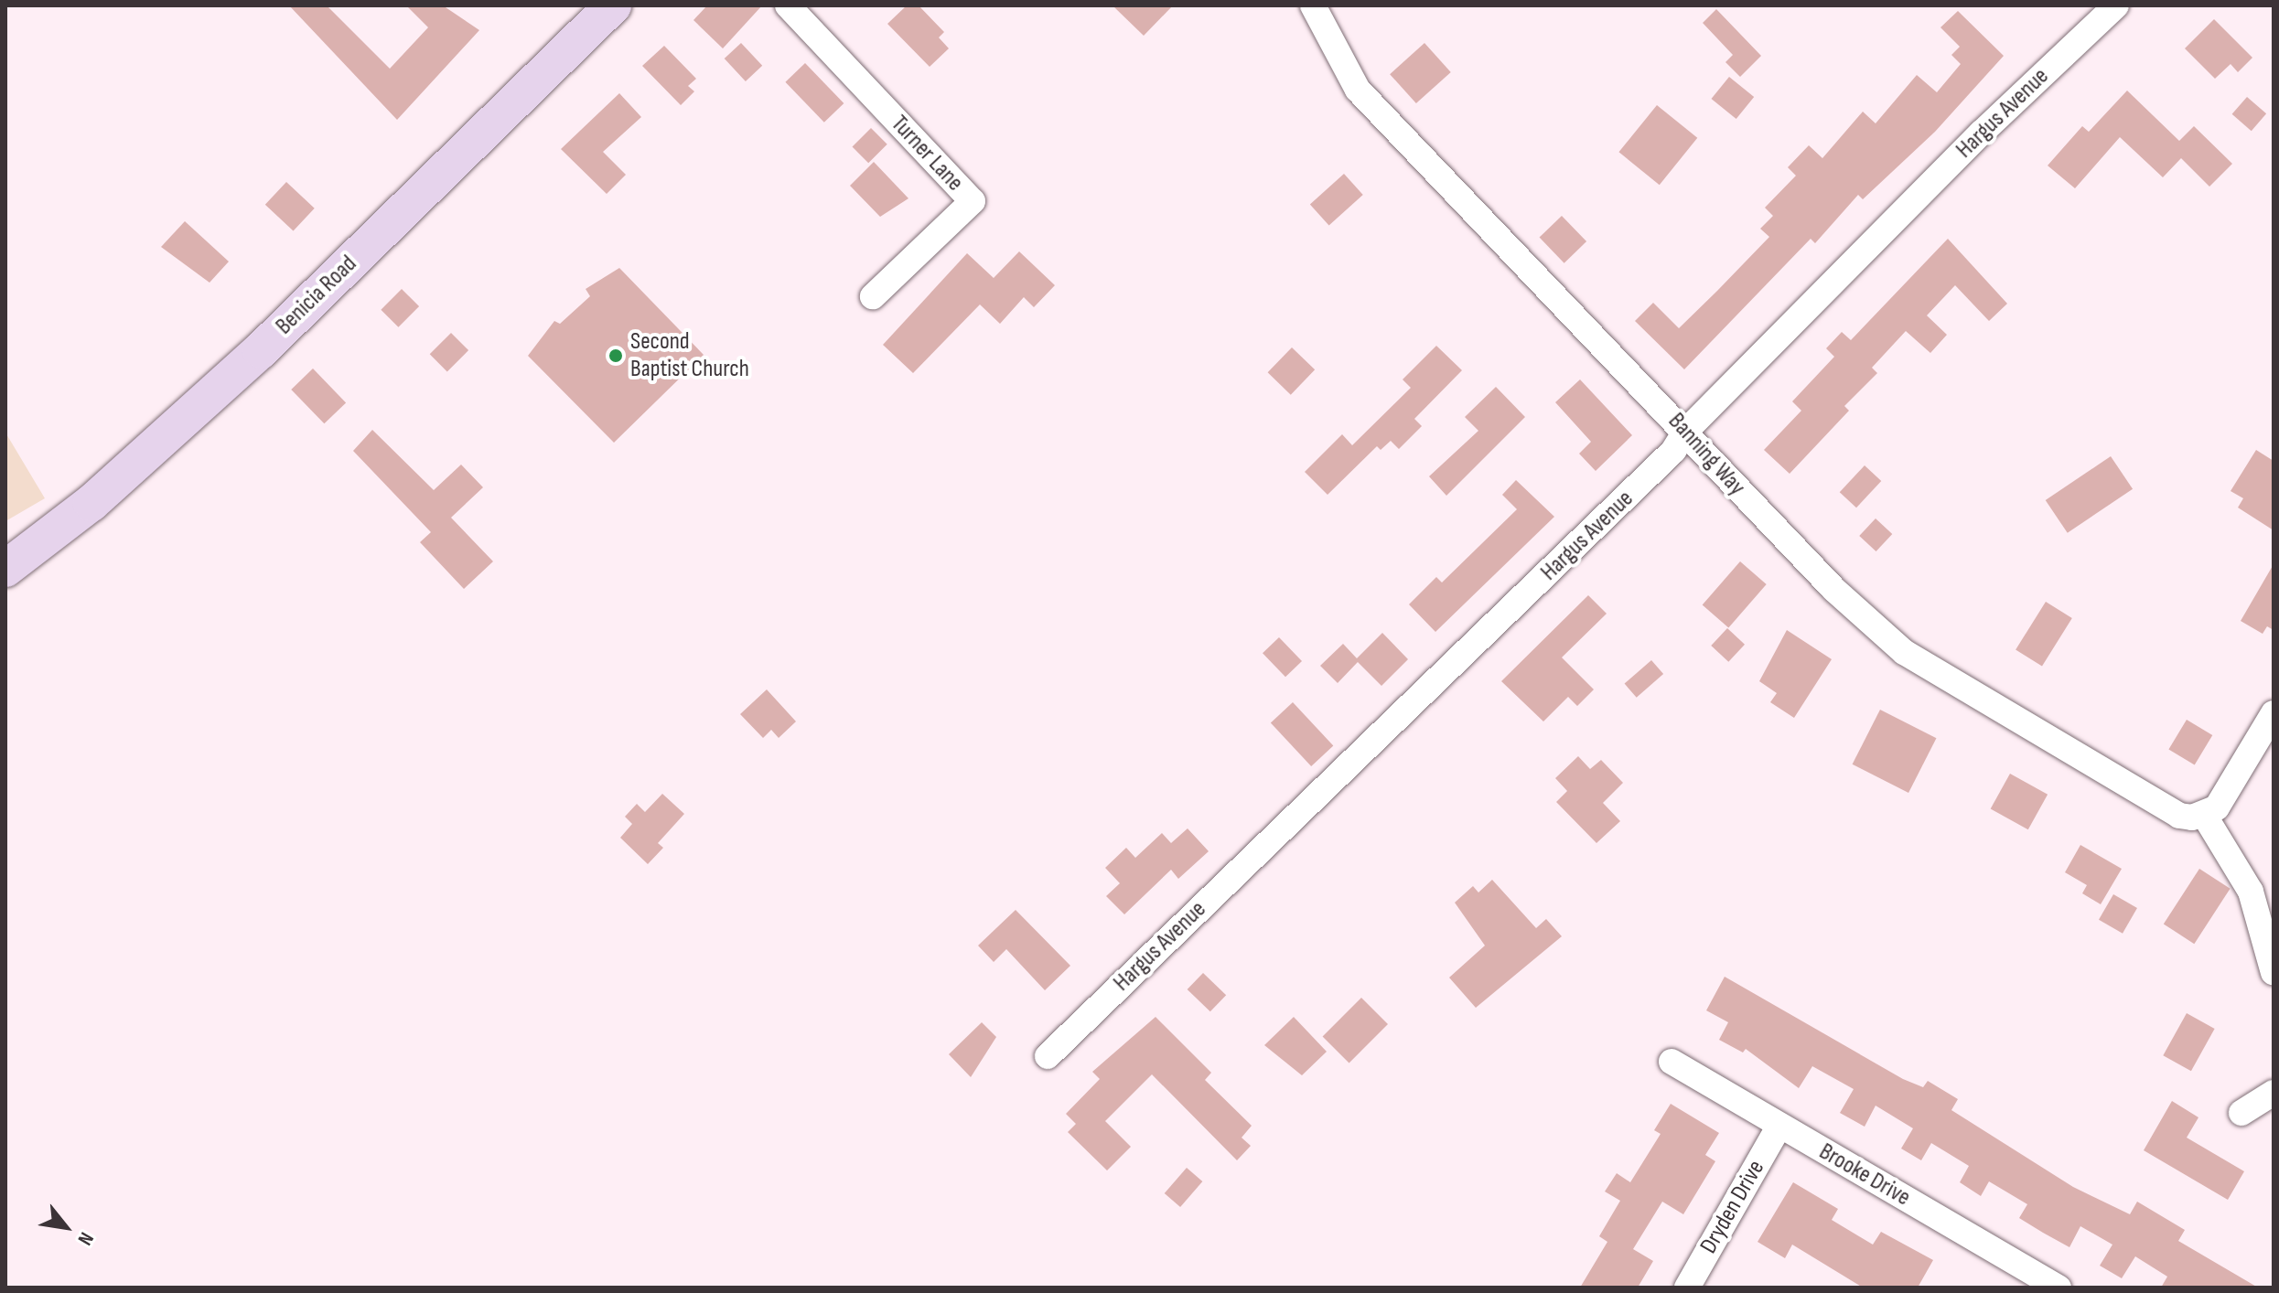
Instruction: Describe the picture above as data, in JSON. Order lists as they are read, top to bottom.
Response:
{
  "streets": {
    "main road": ["Benicia Road"],
    "street": [
      "Hargus Avenue",
      "Turner Lane",
      "Banning Way",
      "Brooke Drive",
      "Dryden Drive"
    ]
  },
  "crossings": [
    ["Hargus Avenue", "Banning Way"],
    ["Brooke Drive", "Dryden Drive"]
  ],
  "places": ["Second Baptist Church"],
  "north": "bottom right"
}
